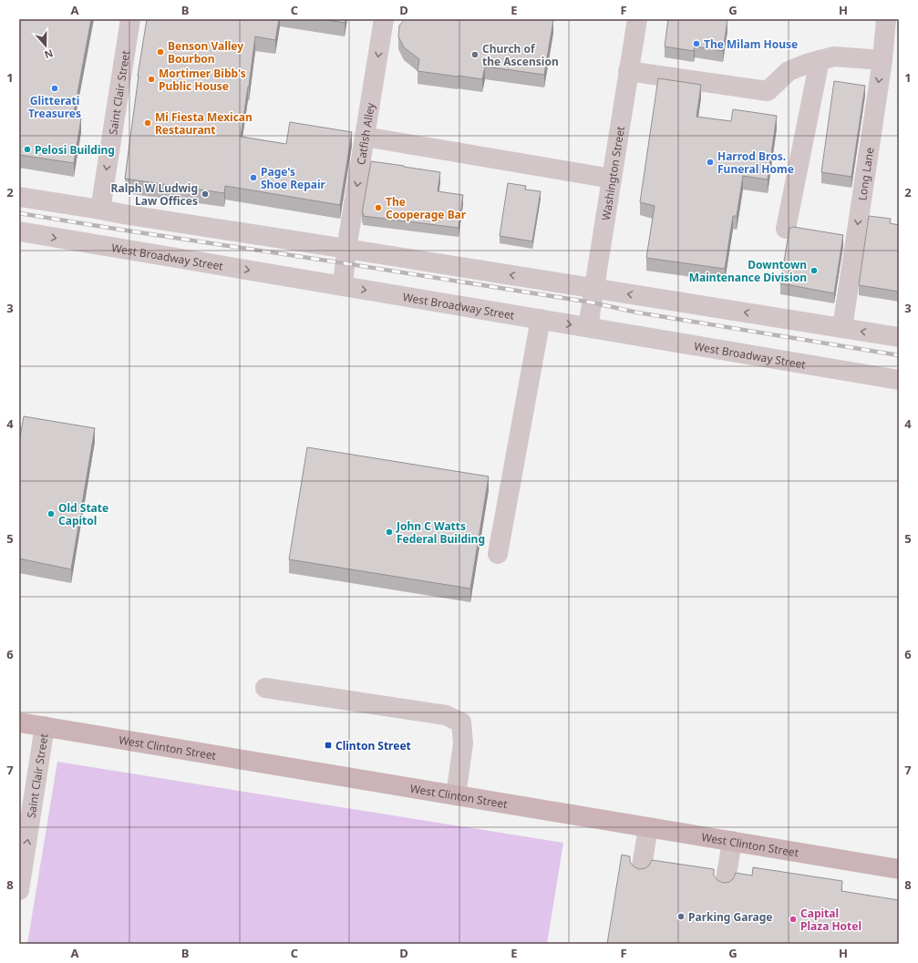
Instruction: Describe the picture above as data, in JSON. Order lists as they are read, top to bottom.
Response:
{
  "streets": {
    "main road": ["West Clinton Street"],
    "street": [
      "Saint Clair Street",
      "Catfish Alley",
      "Washington Street",
      "Long Lane",
      "West Broadway Street"
    ]
  },
  "crossings": [
    ["Saint Clair Street", "West Clinton Street"],
    ["Catfish Alley", "West Broadway Street"],
    ["Washington Street", "West Broadway Street"]
  ],
  "one_way": ["Catfish Alley"],
  "places": {
    "other": [
      "The Milam House",
      "Benson Valley Bourbon",
      "Church of the Ascension",
      "Mortimer Bibb's Public House",
      "Glitterati Treasures",
      "Mi Fiesta Mexican Restaurant",
      "Pelosi Building",
      "Harrod Bros. Funeral Home",
      "Page's Shoe Repair",
      "Ralph W Ludwig Law Offices",
      "The Cooperage Bar",
      "Downtown Maintenance Division",
      "Old State Capitol",
      "John C Watts Federal Building",
      "Parking Garage",
      "Capital Plaza Hotel"
    ],
    "transit": ["Clinton Street"]
  },
  "north": "bottom",
  "grid": {
    "columns": [
      "A",
      "B",
      "C",
      "D",
      "E",
      "F",
      "G",
      "H"
    ],
    "rows": [
      "1",
      "2",
      "3",
      "4",
      "5",
      "6",
      "7",
      "8"
    ]
  }
}
